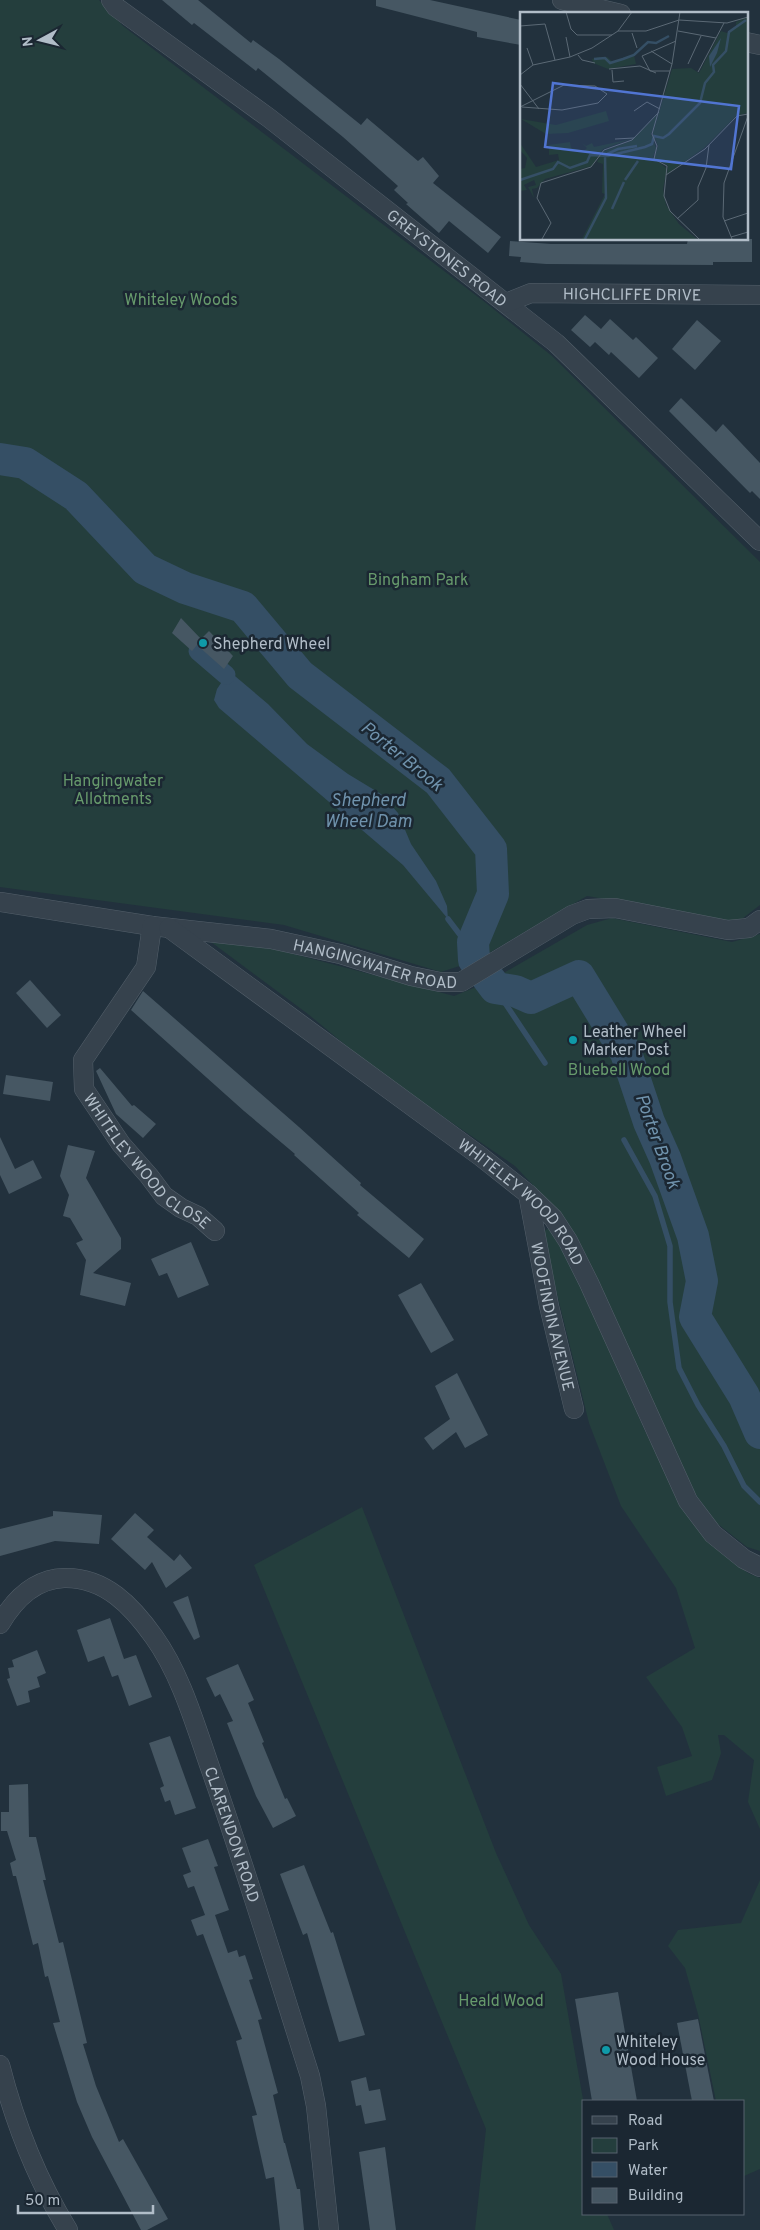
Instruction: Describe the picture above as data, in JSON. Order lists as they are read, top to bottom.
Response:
{
  "streets": {
    "street": [
      "GREYSTONES ROAD",
      "HIGHCLIFFE DRIVE",
      "HANGINGWATER ROAD",
      "WHITELEY WOOD CLOSE",
      "WHITELEY WOOD ROAD",
      "WOOFINDIN AVENUE",
      "CLARENDON ROAD"
    ]
  },
  "crossings": [
    ["GREYSTONES ROAD", "HIGHCLIFFE DRIVE"],
    ["HANGINGWATER ROAD", "WHITELEY WOOD CLOSE"],
    ["HANGINGWATER ROAD", "WHITELEY WOOD ROAD"],
    ["WHITELEY WOOD CLOSE", "WHITELEY WOOD ROAD"],
    ["WHITELEY WOOD ROAD", "WOOFINDIN AVENUE"]
  ],
  "water": ["Porter Brook", "Shepherd Wheel Dam"],
  "parks": [
    "Whiteley Woods",
    "Bingham Park",
    "Hangingwater Allotments",
    "Bluebell Wood",
    "Heald Wood"
  ],
  "places": ["Shepherd Wheel", "Leather Wheel Marker Post", "Whiteley Wood House"],
  "legend": [
    "Road",
    "Park",
    "Water",
    "Building"
  ],
  "scale_bar": "50 m",
  "north": "left"
}
